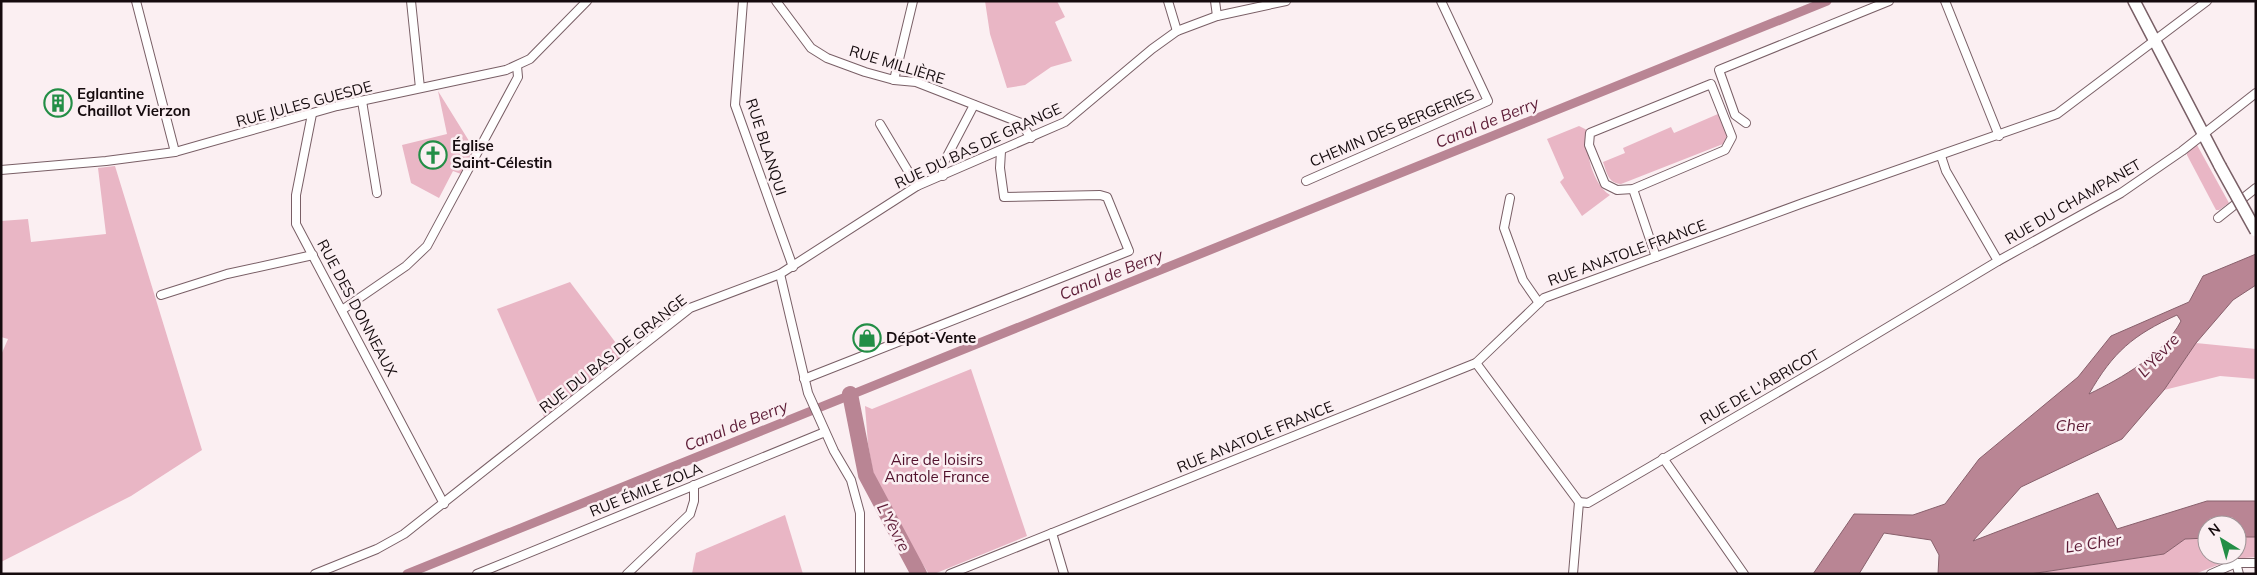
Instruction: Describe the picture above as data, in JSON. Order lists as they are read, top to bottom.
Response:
{
  "streets": {
    "street": [
      "RUE MILLIÈRE",
      "RUE JULES GUESDE",
      "CHEMIN DES BERGERIES",
      "RUE DU BAS DE GRANGE",
      "RUE BLANQUI",
      "RUE DU CHAMPANET",
      "RUE ANATOLE FRANCE",
      "RUE DES DONNEAUX",
      "RUE DE L'ABRICOT",
      "RUE ÉMILE ZOLA"
    ]
  },
  "crossings": [
    ["RUE MILLIÈRE", "RUE DU BAS DE GRANGE"],
    ["RUE JULES GUESDE", "RUE DES DONNEAUX"],
    ["RUE DU BAS DE GRANGE", "RUE BLANQUI"],
    ["RUE DU BAS DE GRANGE", "RUE DES DONNEAUX"],
    ["RUE DU CHAMPANET", "RUE DE L'ABRICOT"]
  ],
  "water": [
    "Canal de Berry",
    "L'Yèvre",
    "Cher",
    "Le Cher"
  ],
  "parks": ["Aire de loisirs Anatole France"],
  "places": {
    "building": ["Eglantine Chaillot Vierzon"],
    "church": ["Église Saint-Célestin"],
    "shop": ["Dépot-Vente"]
  },
  "north": "top left"
}
